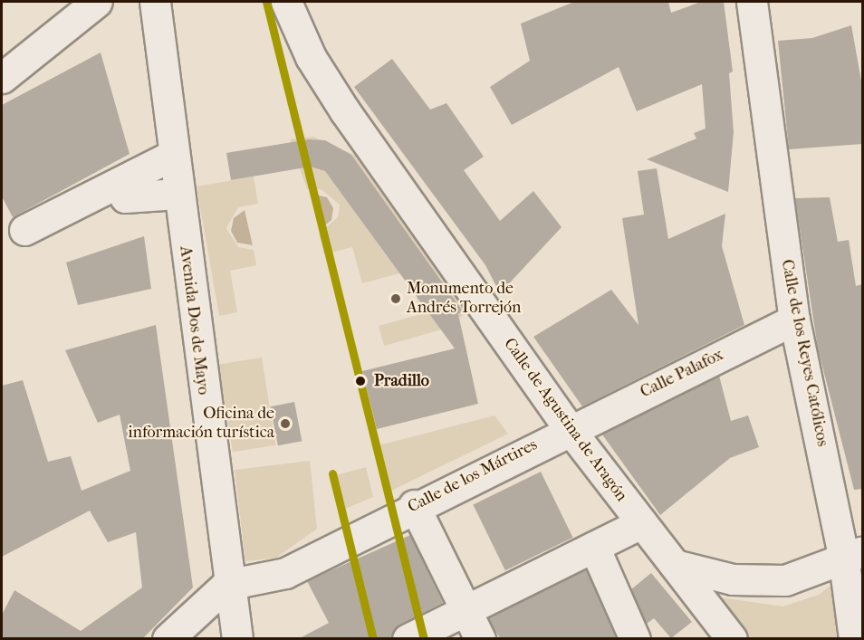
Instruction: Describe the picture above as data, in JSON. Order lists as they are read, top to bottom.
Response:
{
  "streets": {
    "street": [
      "Avenida Dos de Mayo",
      "Calle de los Reyes Católicos",
      "Calle Palafox",
      "Calle de Agustina de Aragón",
      "Calle de los Mártires"
    ]
  },
  "crossings": [
    ["Avenida Dos de Mayo", "Calle de los Mártires"],
    ["Calle de los Reyes Católicos", "Calle Palafox"],
    ["Calle Palafox", "Calle de Agustina de Aragón"],
    ["Calle Palafox", "Calle de los Mártires"],
    ["Calle de Agustina de Aragón", "Calle de los Mártires"]
  ],
  "places": ["Monumento de Andrés Torrejón", "Pradillo", "Oficina de información turística"]
}
